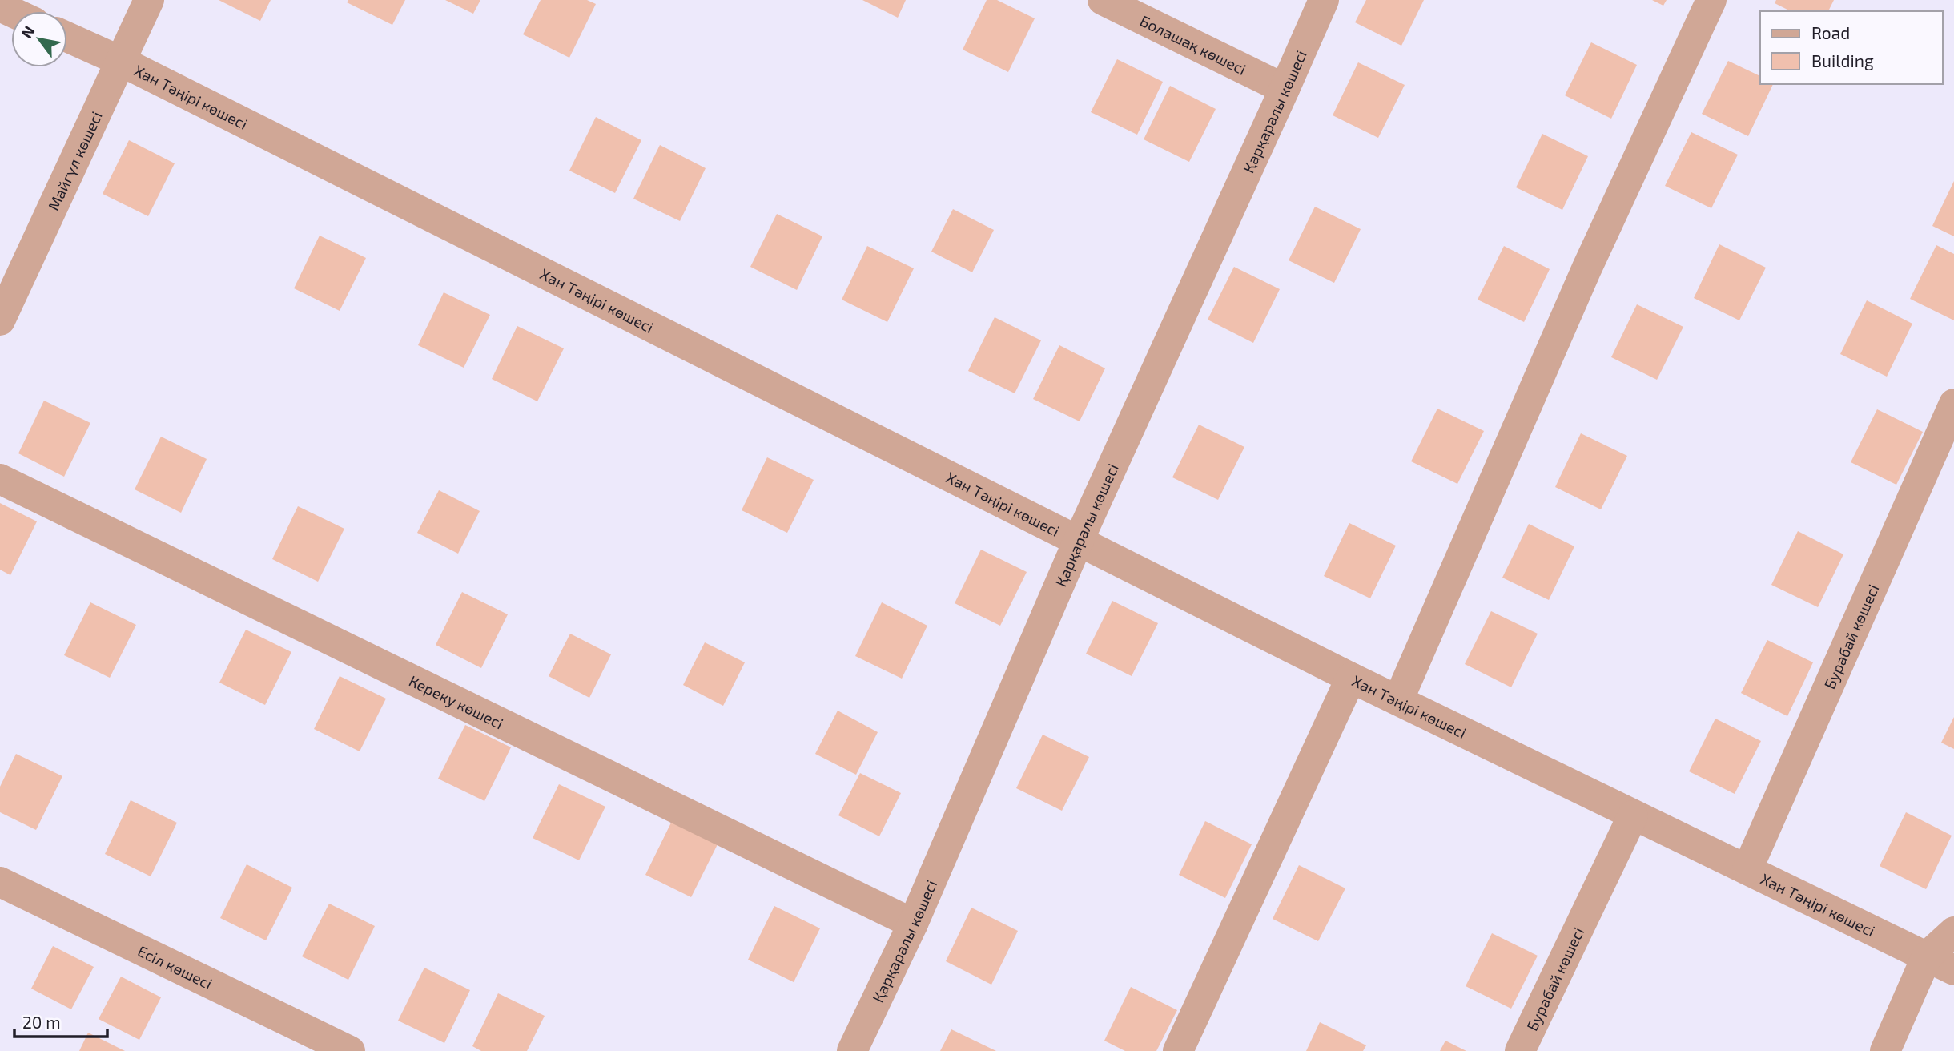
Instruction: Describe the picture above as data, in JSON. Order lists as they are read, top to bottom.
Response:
{
  "streets": {
    "street": [
      "Болашақ көшесі",
      "Хан Тәңірі көшесі",
      "Қарқаралы көшесі",
      "Майгүл көшесі",
      "Бурабай көшесі",
      "Кереку көшесі",
      "Есіл көшесі"
    ]
  },
  "crossings": [
    ["Болашақ көшесі", "Қарқаралы көшесі"],
    ["Хан Тәңірі көшесі", "Қарқаралы көшесі"],
    ["Хан Тәңірі көшесі", "Майгүл көшесі"],
    ["Хан Тәңірі көшесі", "Бурабай көшесі"],
    ["Қарқаралы көшесі", "Кереку көшесі"]
  ],
  "legend": ["Road", "Building"],
  "scale_bar": "20 m",
  "north": "top left"
}
